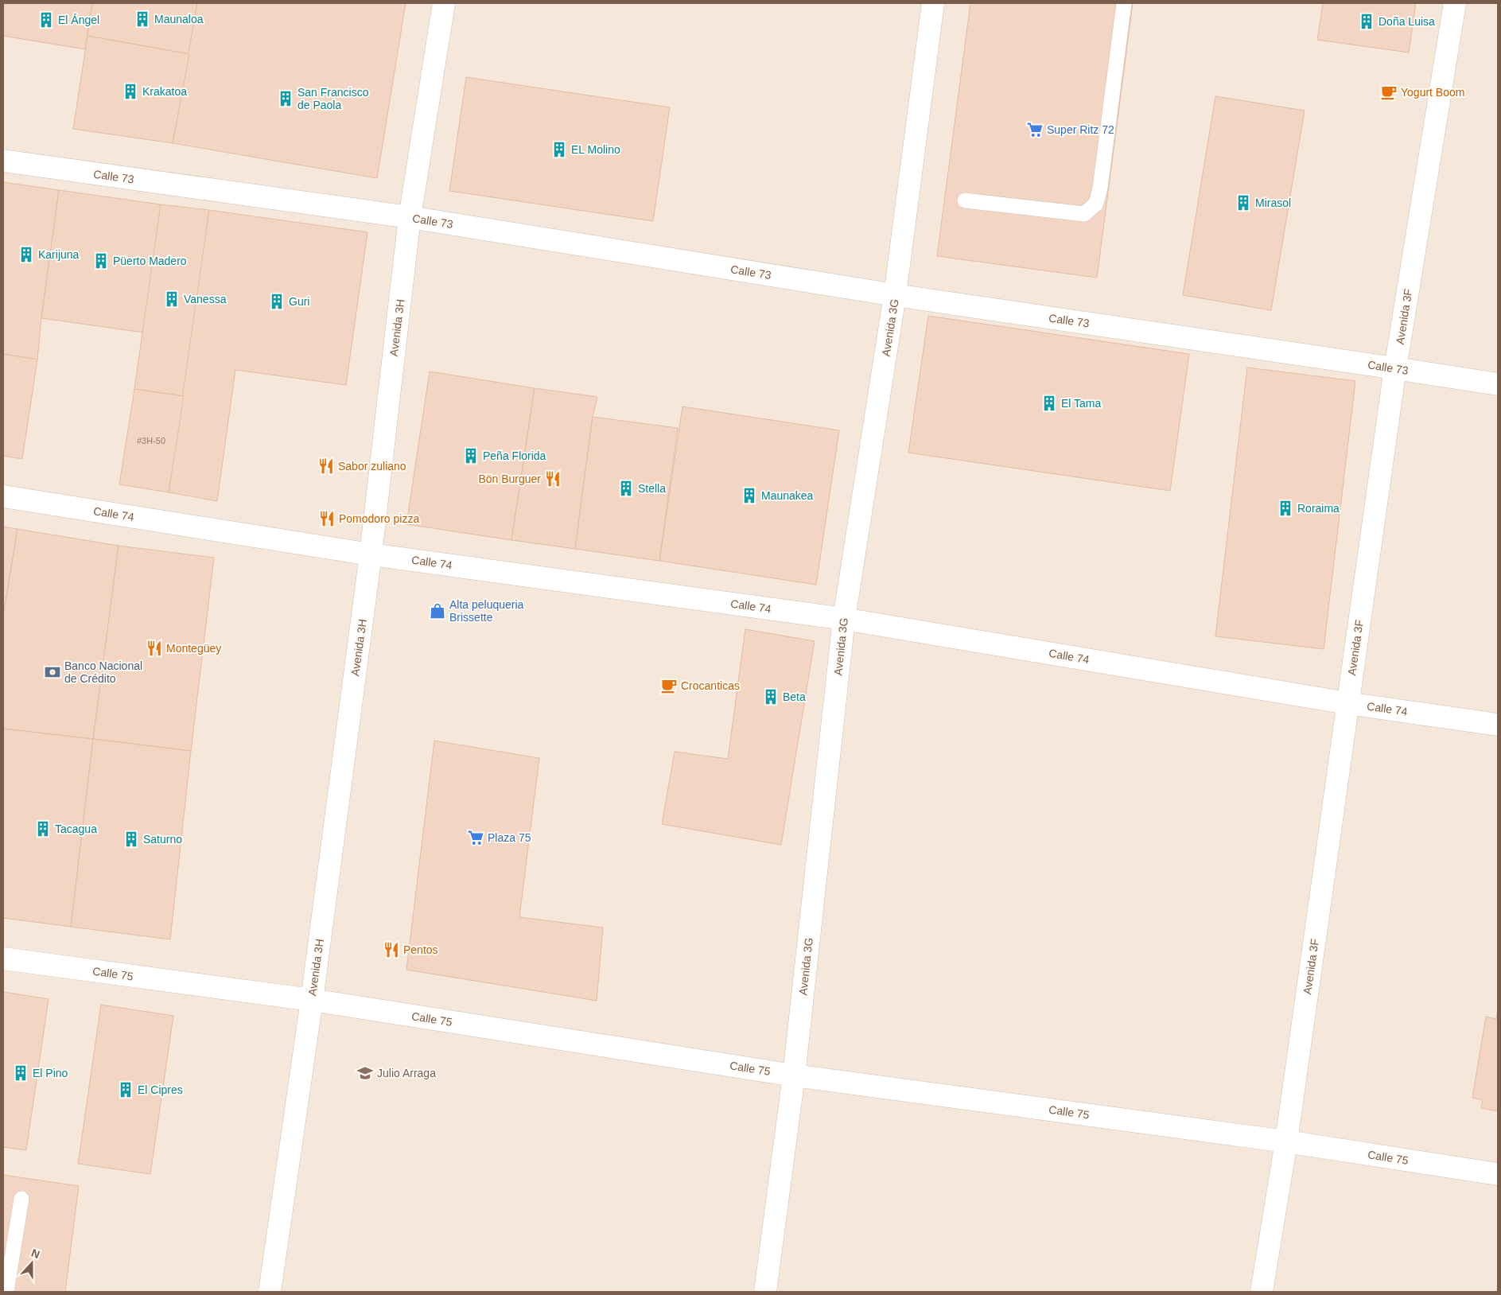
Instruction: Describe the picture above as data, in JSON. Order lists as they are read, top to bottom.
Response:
{
  "streets": {
    "street": [
      "Calle 73",
      "Avenida 3F",
      "Avenida 3H",
      "Avenida 3G",
      "Calle 74",
      "Calle 75"
    ]
  },
  "crossings": [
    ["Calle 73", "Avenida 3F"],
    ["Calle 73", "Avenida 3H"],
    ["Calle 73", "Avenida 3G"],
    ["Avenida 3F", "Calle 74"],
    ["Avenida 3F", "Calle 75"],
    ["Avenida 3H", "Calle 74"],
    ["Avenida 3H", "Calle 75"],
    ["Avenida 3G", "Calle 74"],
    ["Avenida 3G", "Calle 75"]
  ],
  "places": {
    "building": [
      "Maunaloa",
      "El Ángel",
      "Doña Luisa",
      "Krakatoa",
      "San Francisco de Paola",
      "EL Molino",
      "Mirasol",
      "Karijuna",
      "Püerto Madero",
      "Vanessa",
      "Guri",
      "El Tama",
      "Peña Florida",
      "Stella",
      "Maunakea",
      "Roraima",
      "Beta",
      "Tacagua",
      "Saturno",
      "El Pino",
      "El Cipres"
    ],
    "cafe": ["Yogurt Boom", "Crocanticas"],
    "supermarket": ["Super Ritz 72", "Plaza 75"],
    "restaurant": [
      "Sabor zuliano",
      "Bön Burguer",
      "Pomodoro pizza",
      "Montegüey",
      "Pentos"
    ],
    "shop": ["Alta peluqueria Brissette"],
    "bank": ["Banco Nacional de Crédito"],
    "school or university": ["Julio Arraga"]
  },
  "house_numbers": ["#3H-50"],
  "north": "top"
}
